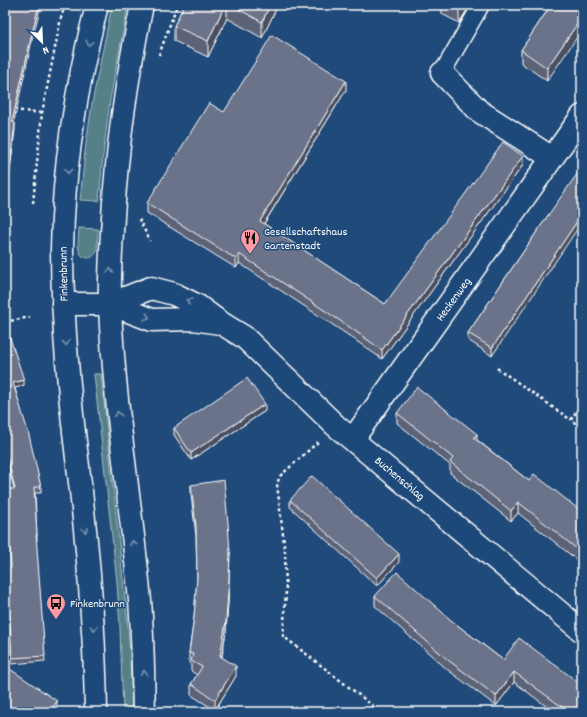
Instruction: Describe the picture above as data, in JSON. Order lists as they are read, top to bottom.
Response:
{
  "streets": {
    "main road": ["Finkenbrunn", "Heckenweg", "Buchenschlag"]
  },
  "crossings": [
    ["Finkenbrunn", "Buchenschlag"],
    ["Heckenweg", "Buchenschlag"]
  ],
  "places": {
    "restaurant": ["Gesellschaftshaus Gartenstadt"],
    "bus stop": ["Finkenbrunn"]
  },
  "north": "bottom right"
}
